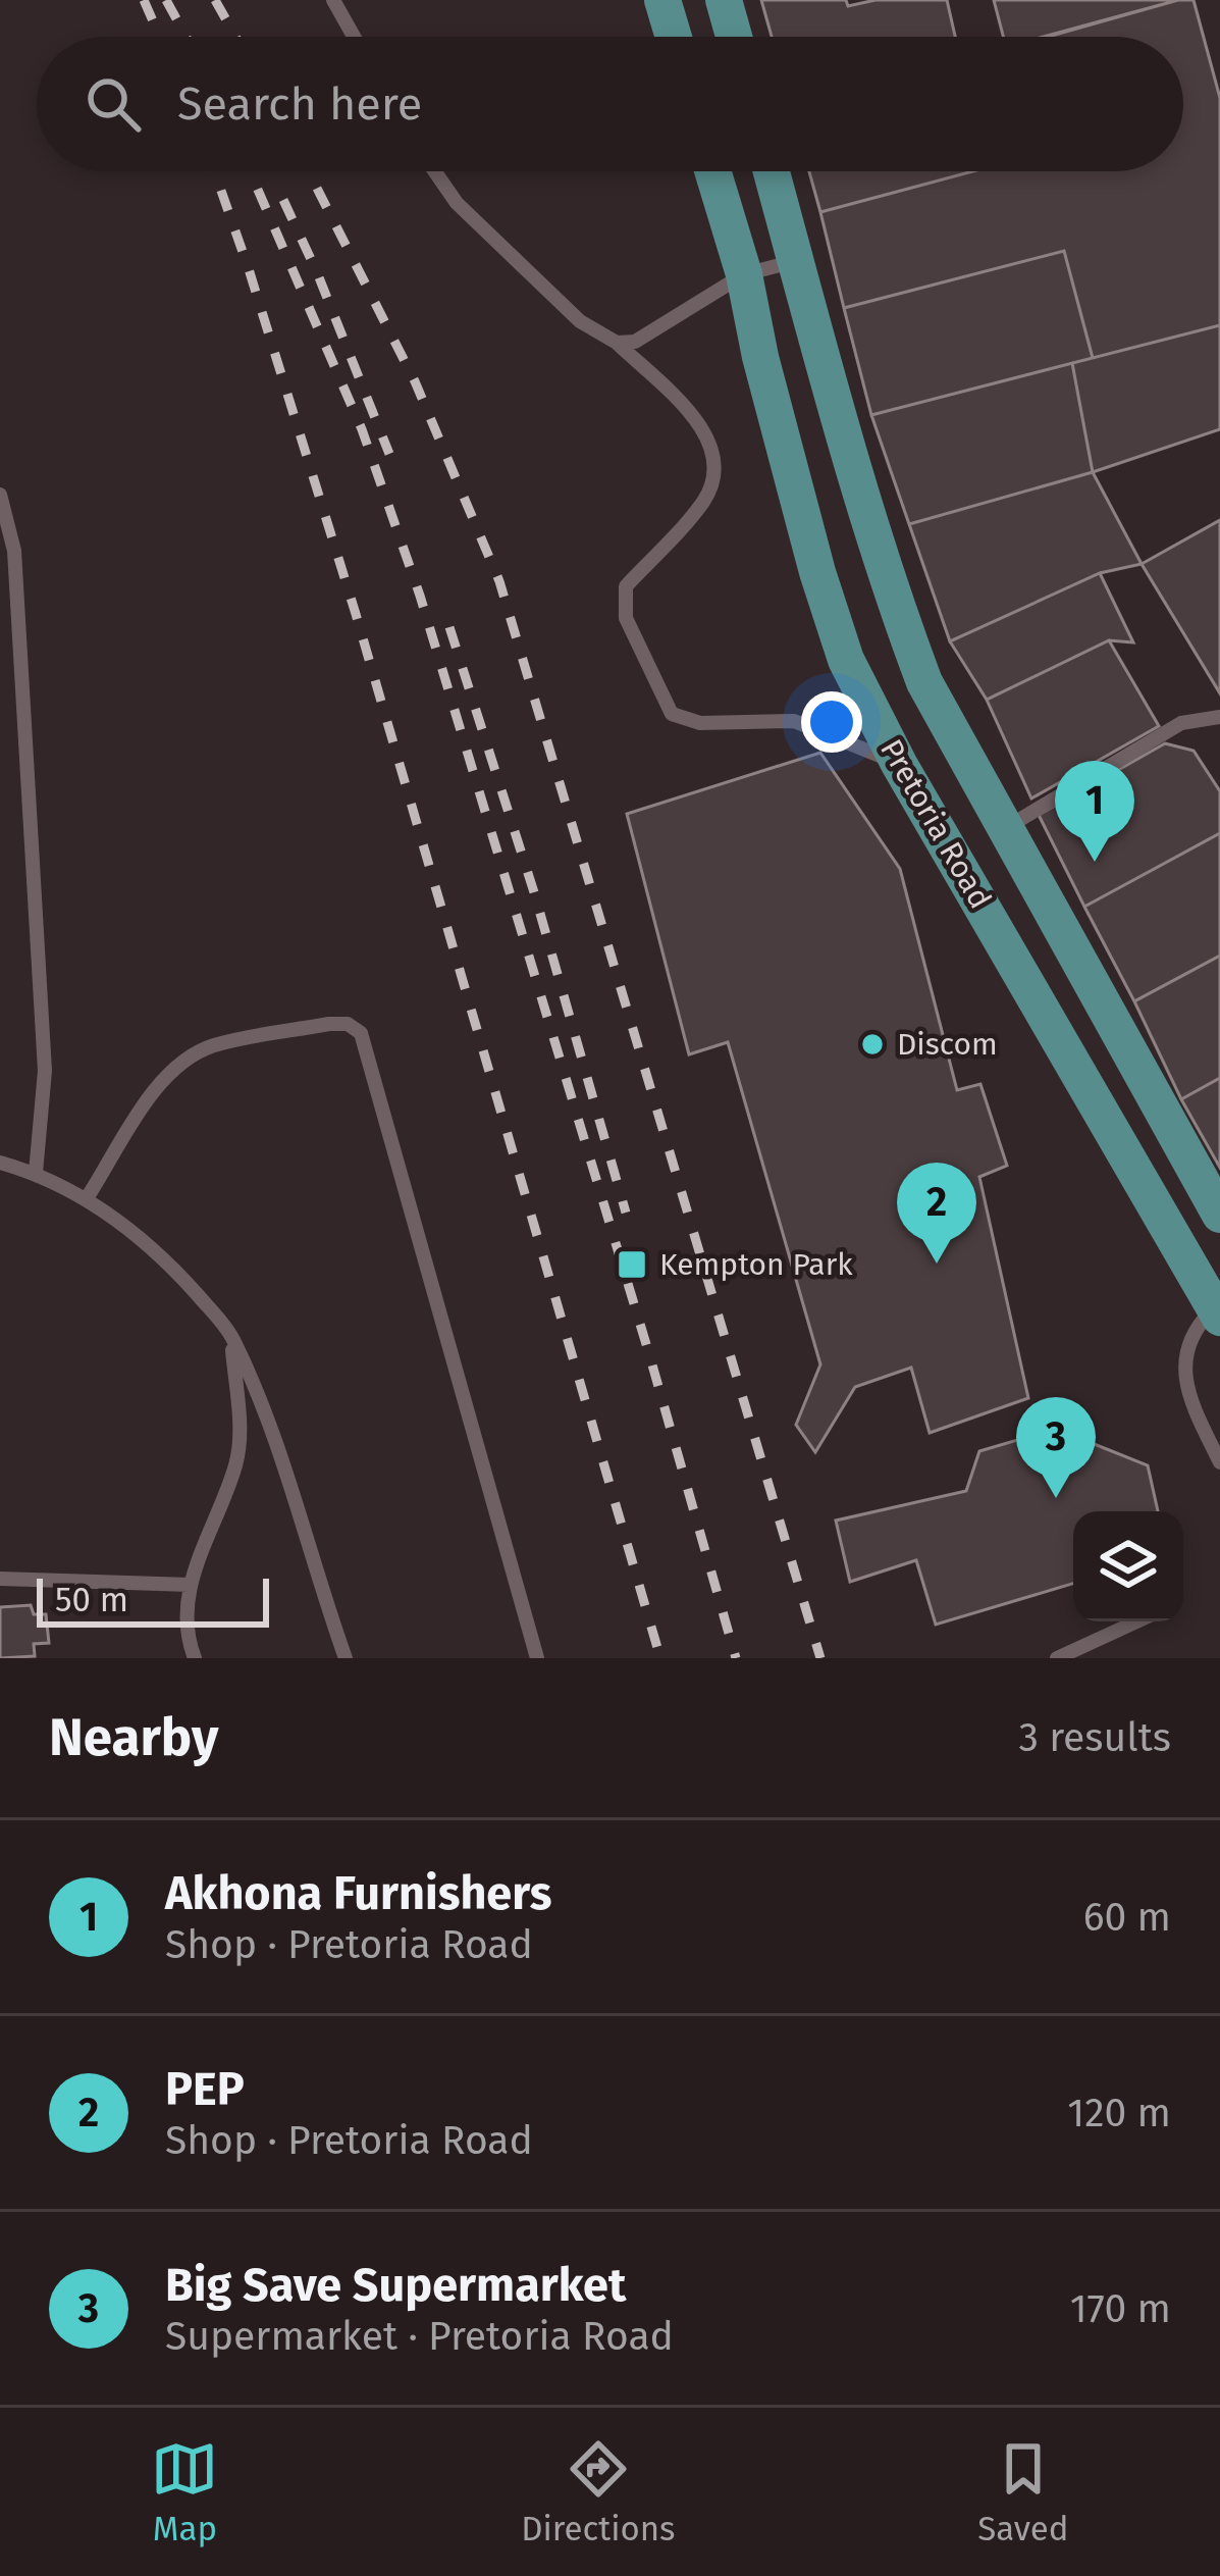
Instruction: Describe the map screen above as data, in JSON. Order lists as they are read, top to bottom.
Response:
{
  "streets": {
    "main road": ["Pretoria Road"]
  },
  "places": {
    "other": ["Discom"],
    "transit": ["Kempton Park"]
  },
  "scale_bar": "50 m",
  "page": {
    "search": "Search here",
    "pins": ["1", "2", "3"],
    "scale": "50 m",
    "heading": ["Nearby", "3 results"],
    "list": [
      {
        "mark": "1",
        "name": "Akhona Furnishers",
        "note": "Shop · Pretoria Road",
        "value": "60 m"
      },
      {
        "mark": "2",
        "name": "PEP",
        "note": "Shop · Pretoria Road",
        "value": "120 m"
      },
      {
        "mark": "3",
        "name": "Big Save Supermarket",
        "note": "Supermarket · Pretoria Road",
        "value": "170 m"
      }
    ],
    "nav": ["Map", "Directions", "Saved"]
  }
}
